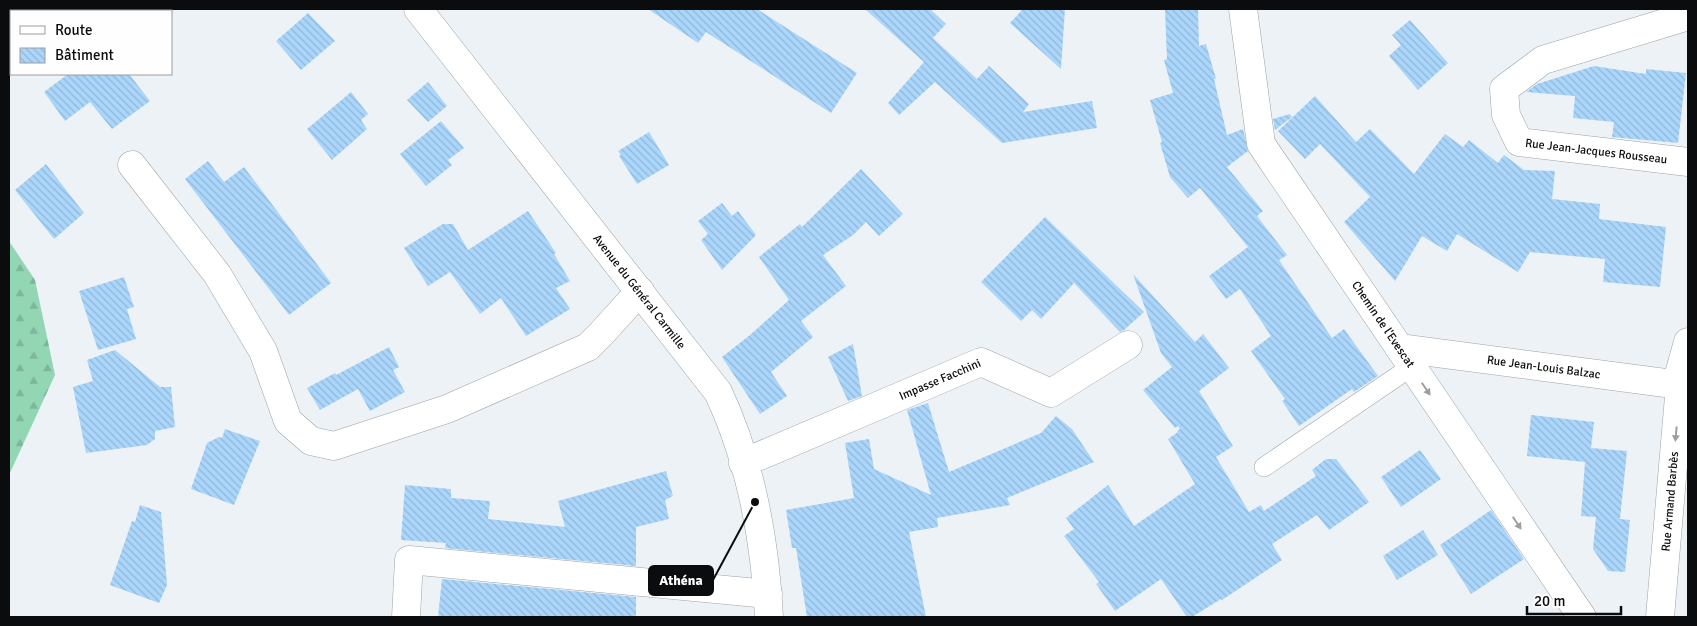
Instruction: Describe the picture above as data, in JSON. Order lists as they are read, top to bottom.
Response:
{
  "streets": {
    "street": [
      "Rue Jean-Jacques Rousseau",
      "Avenue du Général Carmille",
      "Chemin de l'Evescat",
      "Rue Jean-Louis Balzac",
      "Impasse Facchini",
      "Rue Armand Barbès"
    ]
  },
  "crossings": [
    ["Avenue du Général Carmille", "Impasse Facchini"],
    ["Chemin de l'Evescat", "Rue Jean-Louis Balzac"],
    ["Rue Jean-Louis Balzac", "Rue Armand Barbès"]
  ],
  "one_way": ["Chemin de l'Evescat", "Rue Armand Barbès"],
  "places": ["Athéna"],
  "legend": ["Route", "Bâtiment"],
  "scale_bar": "20 m"
}
